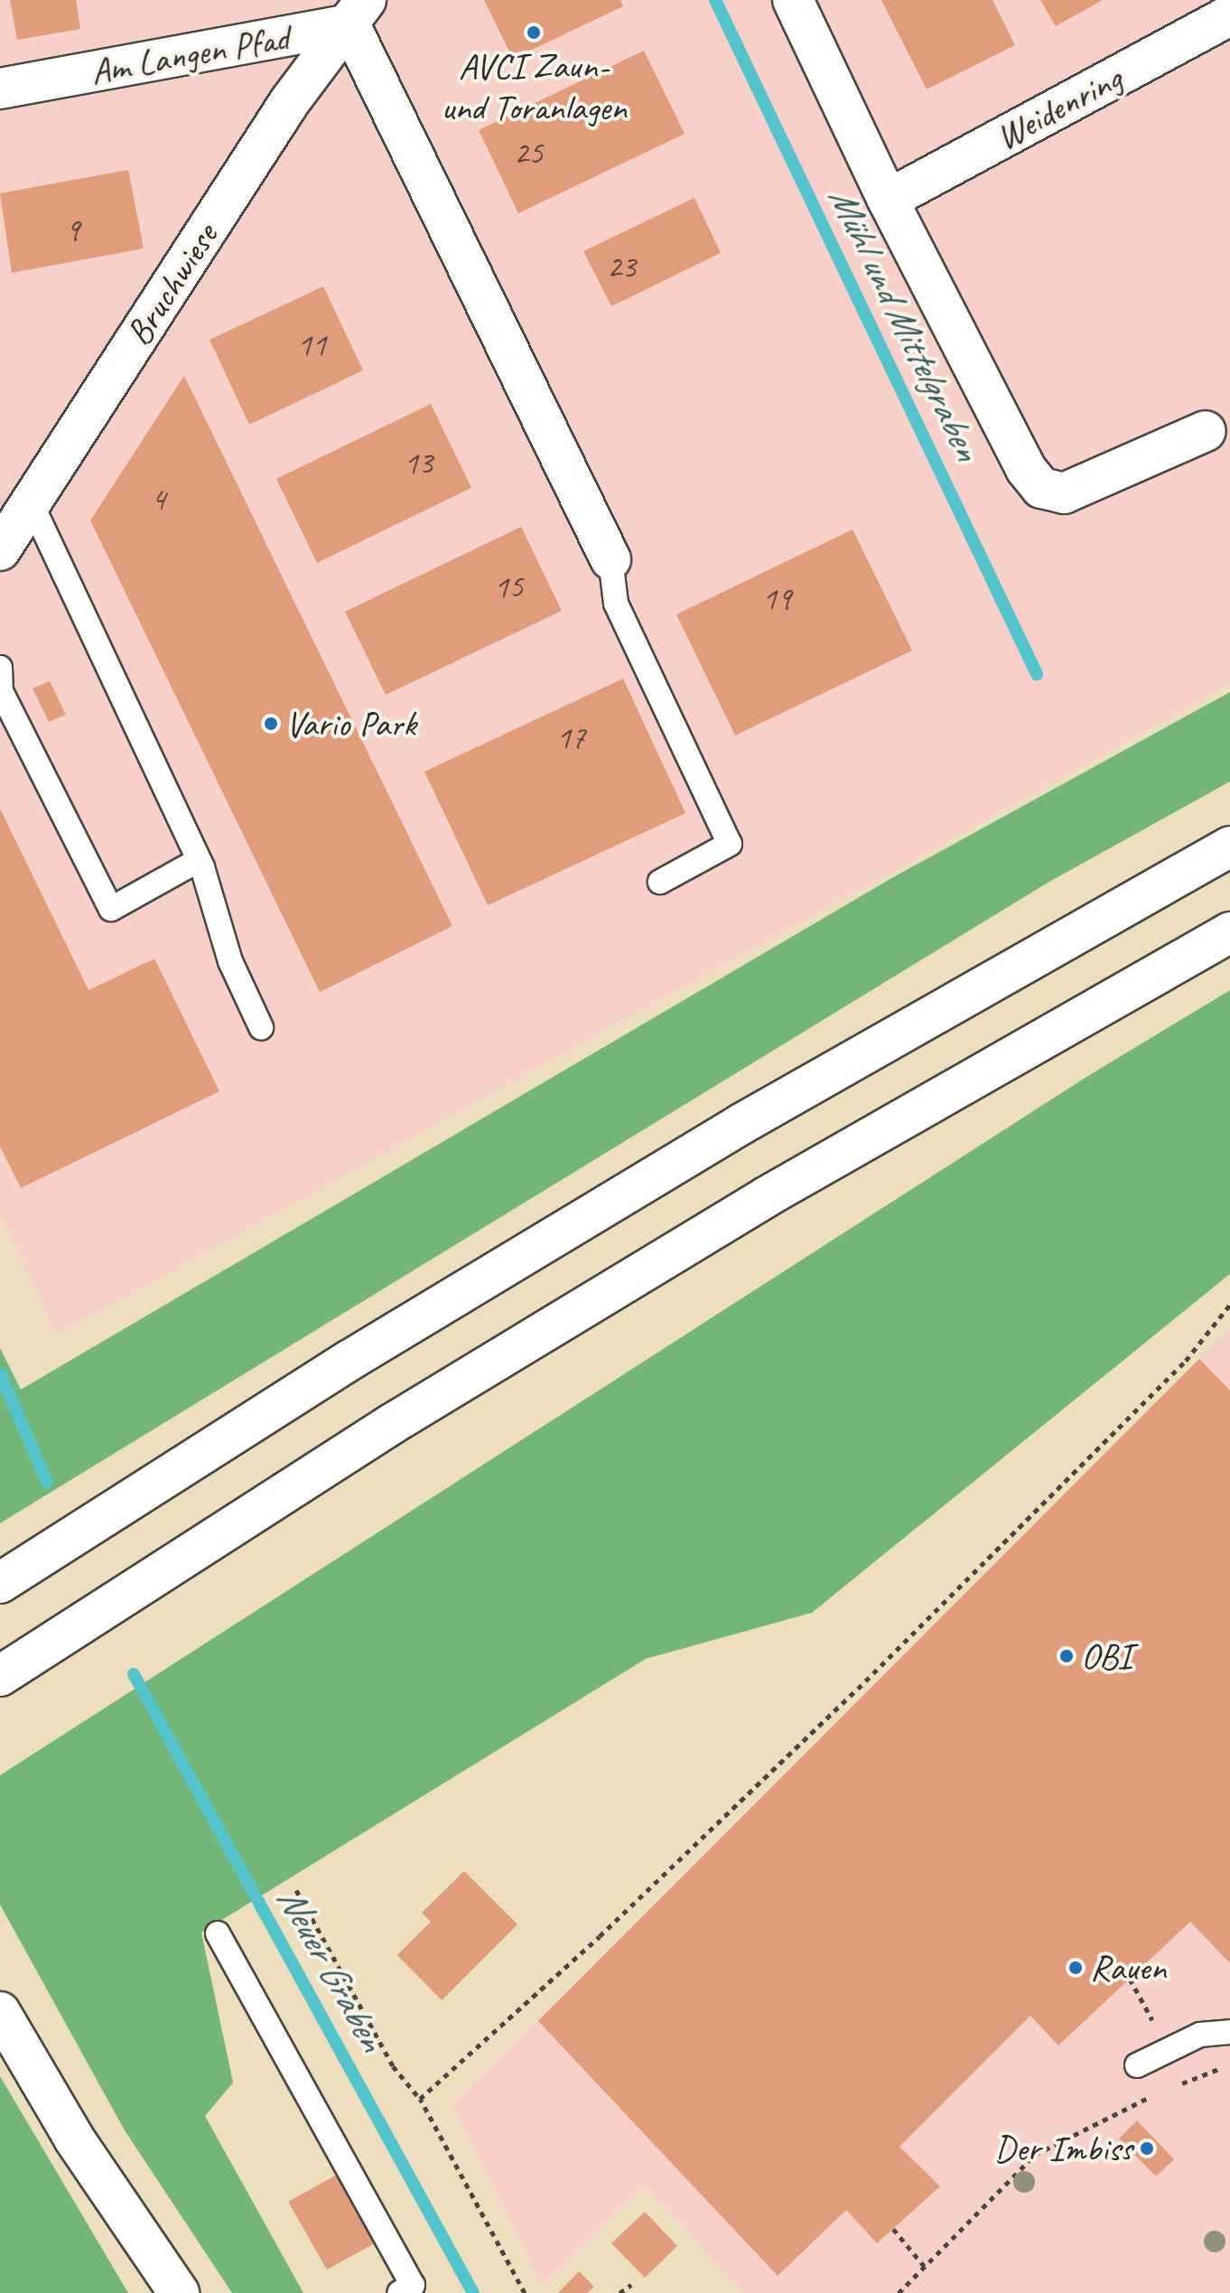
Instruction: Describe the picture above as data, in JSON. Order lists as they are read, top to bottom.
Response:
{
  "streets": {
    "main road": ["Am Langen Pfad", "Weidenring", "Bruchwiese"]
  },
  "crossings": [
    ["Am Langen Pfad", "Bruchwiese"]
  ],
  "water": ["Mühl und Mittelgraben", "Neuer Graben"],
  "places": [
    "AVCI Zaun- und Toranlagen",
    "Vario Park",
    "OBI",
    "Rauen",
    "Der Imbiss"
  ],
  "house_numbers": [
    "25",
    "9",
    "23",
    "11",
    "13",
    "4",
    "15",
    "19",
    "17"
  ]
}
